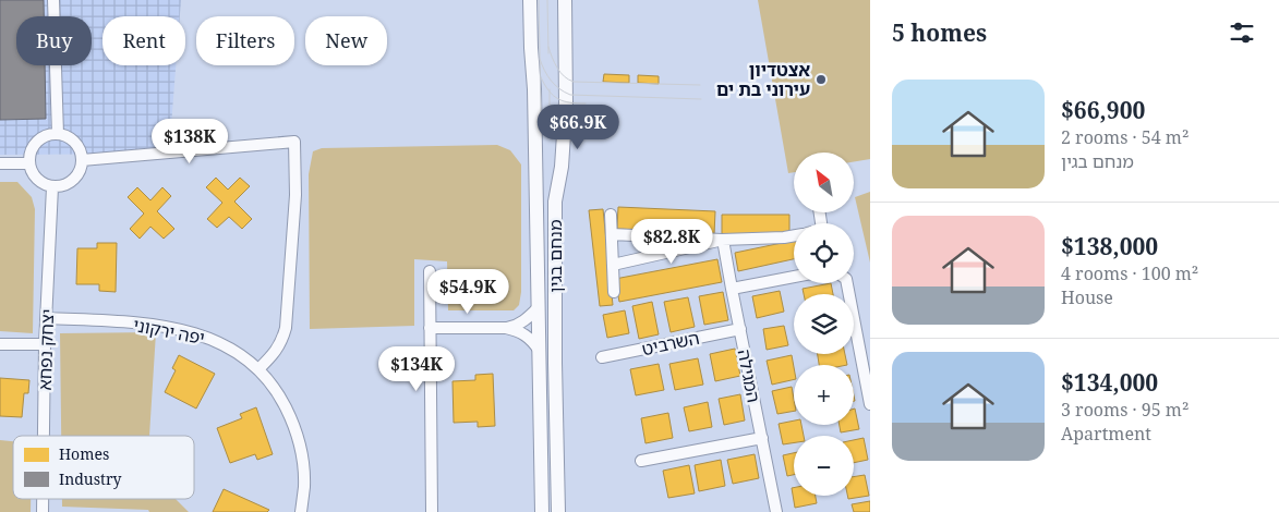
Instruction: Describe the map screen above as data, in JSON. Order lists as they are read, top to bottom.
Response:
{
  "streets": {
    "street": [
      "מנחם בגין",
      "יפה ירקוני",
      "השרביט",
      "יצחק נפחא",
      "המגילה"
    ]
  },
  "crossings": [
    ["יפה ירקוני", "יצחק נפחא"],
    ["השרביט", "המגילה"]
  ],
  "places": ["אצטדיון עירוני בת ים"],
  "legend": ["Homes", "Industry"],
  "north": "top left",
  "page": {
    "heading": "5 homes",
    "chip": [
      "Buy",
      "Rent",
      "Filters",
      "New"
    ],
    "list": [
      {
        "name": "$66,900",
        "note": "2 rooms · 54 m² · מנחם בגין"
      },
      {
        "name": "$138,000",
        "note": "4 rooms · 100 m² · House"
      },
      {
        "name": "$134,000",
        "note": "3 rooms · 95 m² · Apartment"
      }
    ],
    "price": [
      "$66.9K",
      "$138K",
      "$82.8K",
      "$54.9K",
      "$134K"
    ],
    "map_buttons": ["+", "−"]
  }
}
